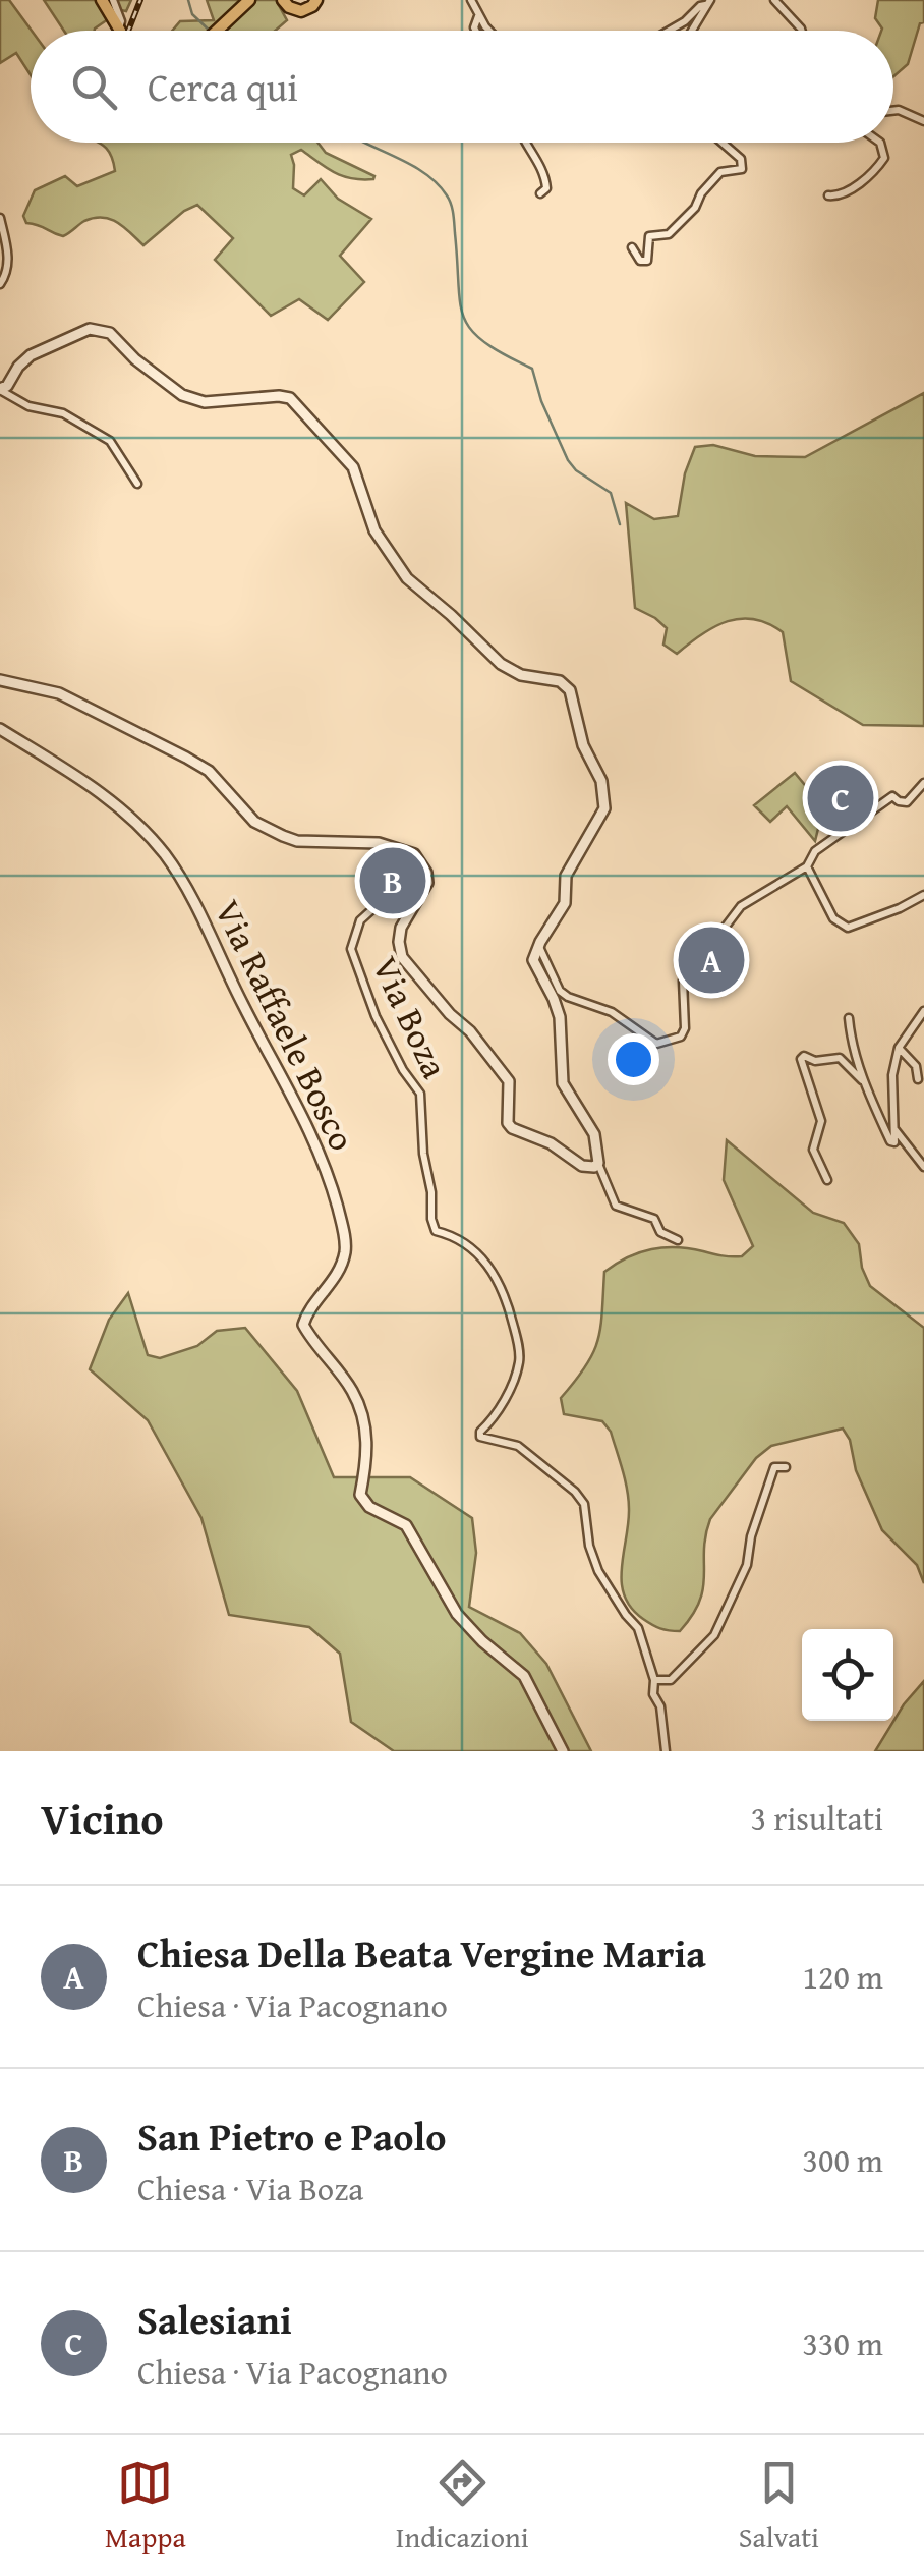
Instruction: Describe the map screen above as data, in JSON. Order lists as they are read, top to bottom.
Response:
{
  "streets": {
    "street": ["Via Boza", "Via Raffaele Bosco"]
  },
  "page": {
    "search": "Cerca qui",
    "pins": ["C", "B", "A"],
    "heading": ["Vicino", "3 risultati"],
    "list": [
      {
        "mark": "A",
        "name": "Chiesa Della Beata Vergine Maria",
        "note": "Chiesa · Via Pacognano",
        "value": "120 m"
      },
      {
        "mark": "B",
        "name": "San Pietro e Paolo",
        "note": "Chiesa · Via Boza",
        "value": "300 m"
      },
      {
        "mark": "C",
        "name": "Salesiani",
        "note": "Chiesa · Via Pacognano",
        "value": "330 m"
      }
    ],
    "nav": ["Mappa", "Indicazioni", "Salvati"]
  }
}
